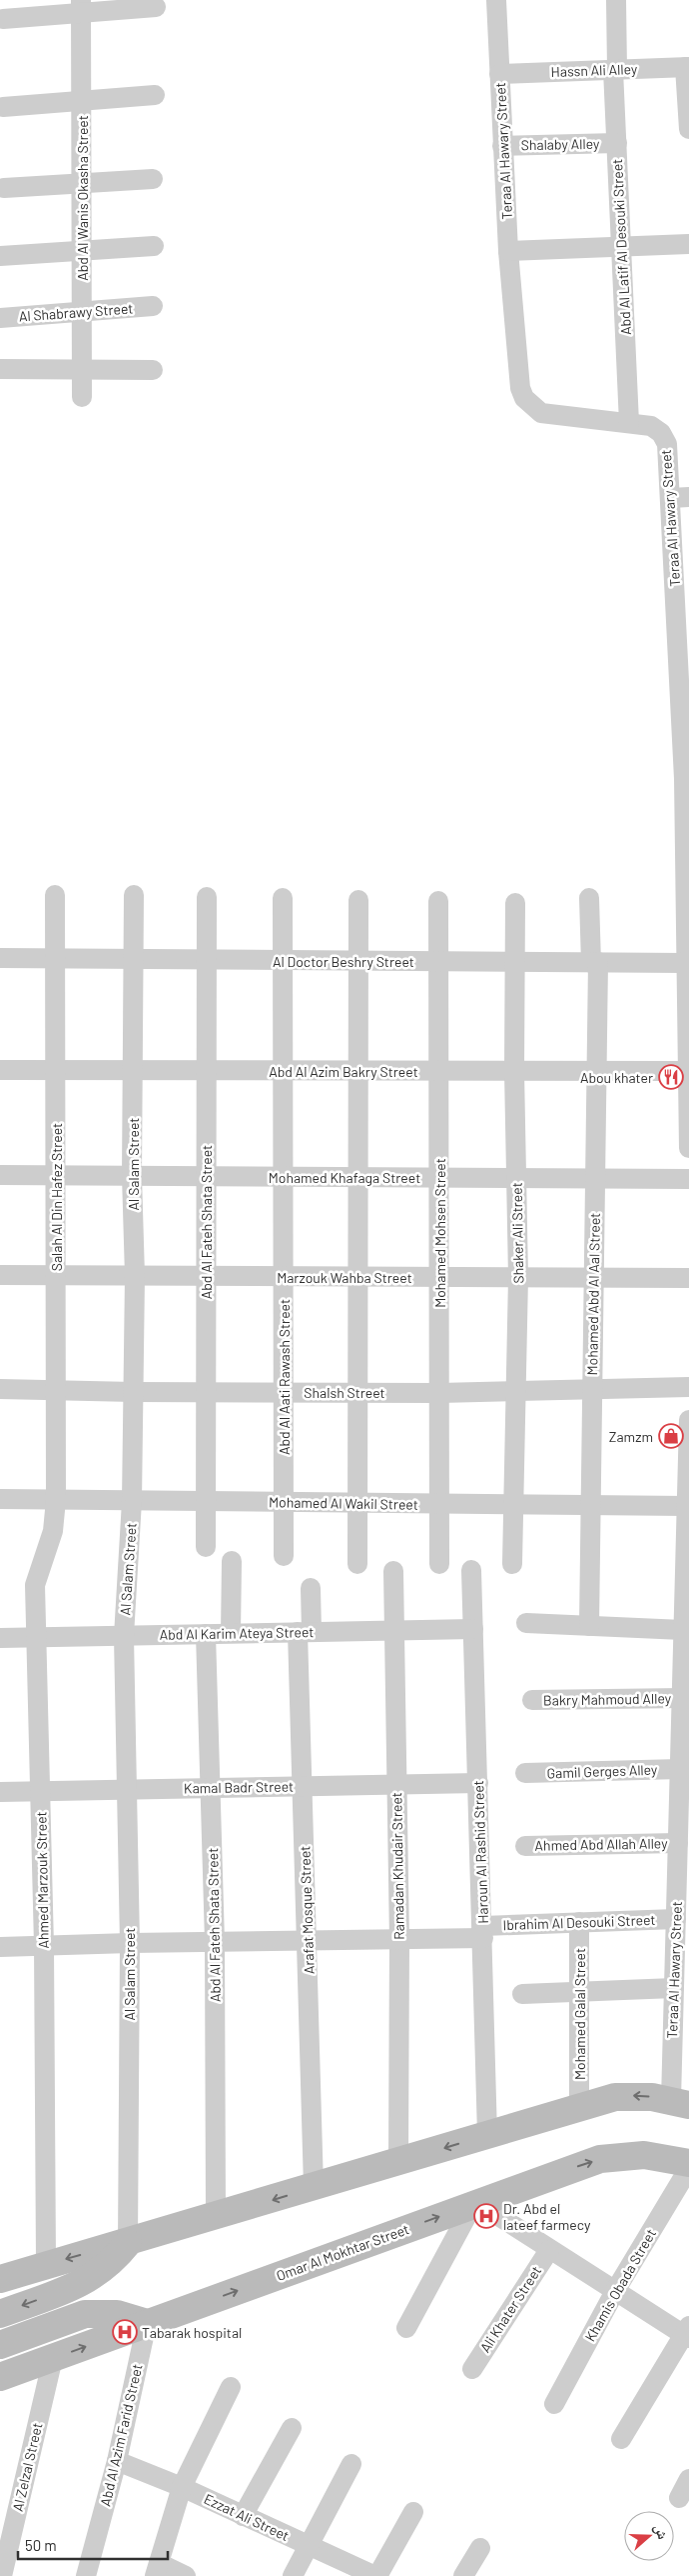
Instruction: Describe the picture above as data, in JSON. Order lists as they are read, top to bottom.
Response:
{
  "streets": {
    "main road": ["Omar Al Mokhtar Street"],
    "street": [
      "Hassn Ali Alley",
      "Shalaby Alley",
      "Teraa Al Hawary Street",
      "Abd Al Wanis Okasha Street",
      "Abd Al Latif Al Desouki Street",
      "Al Shabrawy Street",
      "Al Doctor Beshry Street",
      "Abd Al Azim Bakry Street",
      "Al Salam Street",
      "Mohamed Khafaga Street",
      "Salah Al Din Hafez Street",
      "Abd Al Fateh Shata Street",
      "Mohamed Mohsen Street",
      "Shaker Ali Street",
      "Marzouk Wahba Street",
      "Mohamed Abd Al Aal Street",
      "Abd Al Aati Rawash Street",
      "Shalsh Street",
      "Mohamed Al Wakil Street",
      "Abd Al Karim Ateya Street",
      "Bakry Mahmoud Alley",
      "Gamil Gerges Alley",
      "Kamal Badr Street",
      "Ahmed Abd Allah Alley",
      "Haroun Al Rashid Street",
      "Ramadan Khudair Street",
      "Ahmed Marzouk Street",
      "Arafat Mosque Street",
      "Ibrahim Al Desouki Street",
      "Mohamed Galal Street",
      "Khamis Obada Street",
      "Ali Khater Street",
      "Abd Al Azim Farid Street",
      "Al Zelzal Street",
      "Ezzat Ali Street"
    ]
  },
  "crossings": [
    ["Hassn Ali Alley", "Teraa Al Hawary Street"],
    ["Hassn Ali Alley", "Abd Al Latif Al Desouki Street"],
    ["Shalaby Alley", "Teraa Al Hawary Street"],
    ["Shalaby Alley", "Abd Al Latif Al Desouki Street"],
    ["Teraa Al Hawary Street", "Abd Al Latif Al Desouki Street"],
    ["Teraa Al Hawary Street", "Al Doctor Beshry Street"],
    ["Teraa Al Hawary Street", "Abd Al Azim Bakry Street"],
    ["Teraa Al Hawary Street", "Mohamed Al Wakil Street"],
    ["Teraa Al Hawary Street", "Bakry Mahmoud Alley"],
    ["Teraa Al Hawary Street", "Gamil Gerges Alley"],
    ["Teraa Al Hawary Street", "Ahmed Abd Allah Alley"],
    ["Teraa Al Hawary Street", "Ibrahim Al Desouki Street"],
    ["Abd Al Wanis Okasha Street", "Al Shabrawy Street"],
    ["Al Doctor Beshry Street", "Al Salam Street"],
    ["Al Doctor Beshry Street", "Salah Al Din Hafez Street"],
    ["Al Doctor Beshry Street", "Abd Al Fateh Shata Street"],
    ["Al Doctor Beshry Street", "Mohamed Mohsen Street"],
    ["Al Doctor Beshry Street", "Shaker Ali Street"],
    ["Al Doctor Beshry Street", "Mohamed Abd Al Aal Street"],
    ["Al Doctor Beshry Street", "Abd Al Aati Rawash Street"],
    ["Abd Al Azim Bakry Street", "Al Salam Street"],
    ["Abd Al Azim Bakry Street", "Salah Al Din Hafez Street"],
    ["Abd Al Azim Bakry Street", "Abd Al Fateh Shata Street"],
    ["Abd Al Azim Bakry Street", "Mohamed Mohsen Street"],
    ["Abd Al Azim Bakry Street", "Shaker Ali Street"],
    ["Abd Al Azim Bakry Street", "Mohamed Abd Al Aal Street"],
    ["Abd Al Azim Bakry Street", "Abd Al Aati Rawash Street"],
    ["Al Salam Street", "Mohamed Khafaga Street"],
    ["Al Salam Street", "Marzouk Wahba Street"],
    ["Al Salam Street", "Shalsh Street"],
    ["Al Salam Street", "Mohamed Al Wakil Street"],
    ["Al Salam Street", "Abd Al Karim Ateya Street"],
    ["Al Salam Street", "Kamal Badr Street"],
    ["Al Salam Street", "Ibrahim Al Desouki Street"],
    ["Mohamed Khafaga Street", "Salah Al Din Hafez Street"],
    ["Mohamed Khafaga Street", "Abd Al Fateh Shata Street"],
    ["Mohamed Khafaga Street", "Mohamed Mohsen Street"],
    ["Mohamed Khafaga Street", "Shaker Ali Street"],
    ["Mohamed Khafaga Street", "Mohamed Abd Al Aal Street"],
    ["Mohamed Khafaga Street", "Abd Al Aati Rawash Street"],
    ["Salah Al Din Hafez Street", "Marzouk Wahba Street"],
    ["Salah Al Din Hafez Street", "Shalsh Street"],
    ["Salah Al Din Hafez Street", "Mohamed Al Wakil Street"],
    ["Salah Al Din Hafez Street", "Ahmed Marzouk Street"],
    ["Abd Al Fateh Shata Street", "Marzouk Wahba Street"],
    ["Abd Al Fateh Shata Street", "Shalsh Street"],
    ["Abd Al Fateh Shata Street", "Mohamed Al Wakil Street"],
    ["Abd Al Fateh Shata Street", "Abd Al Karim Ateya Street"],
    ["Abd Al Fateh Shata Street", "Kamal Badr Street"],
    ["Abd Al Fateh Shata Street", "Ibrahim Al Desouki Street"],
    ["Mohamed Mohsen Street", "Marzouk Wahba Street"],
    ["Mohamed Mohsen Street", "Shalsh Street"],
    ["Mohamed Mohsen Street", "Mohamed Al Wakil Street"],
    ["Shaker Ali Street", "Marzouk Wahba Street"],
    ["Shaker Ali Street", "Shalsh Street"],
    ["Shaker Ali Street", "Mohamed Al Wakil Street"],
    ["Marzouk Wahba Street", "Mohamed Abd Al Aal Street"],
    ["Marzouk Wahba Street", "Abd Al Aati Rawash Street"],
    ["Mohamed Abd Al Aal Street", "Shalsh Street"],
    ["Mohamed Abd Al Aal Street", "Mohamed Al Wakil Street"],
    ["Abd Al Aati Rawash Street", "Shalsh Street"],
    ["Abd Al Aati Rawash Street", "Mohamed Al Wakil Street"],
    ["Mohamed Al Wakil Street", "Ahmed Marzouk Street"],
    ["Abd Al Karim Ateya Street", "Haroun Al Rashid Street"],
    ["Abd Al Karim Ateya Street", "Ramadan Khudair Street"],
    ["Abd Al Karim Ateya Street", "Ahmed Marzouk Street"],
    ["Abd Al Karim Ateya Street", "Arafat Mosque Street"],
    ["Kamal Badr Street", "Haroun Al Rashid Street"],
    ["Kamal Badr Street", "Ramadan Khudair Street"],
    ["Kamal Badr Street", "Ahmed Marzouk Street"],
    ["Kamal Badr Street", "Arafat Mosque Street"],
    ["Haroun Al Rashid Street", "Ibrahim Al Desouki Street"],
    ["Ramadan Khudair Street", "Ibrahim Al Desouki Street"],
    ["Ahmed Marzouk Street", "Ibrahim Al Desouki Street"],
    ["Arafat Mosque Street", "Ibrahim Al Desouki Street"],
    ["Ibrahim Al Desouki Street", "Mohamed Galal Street"],
    ["Omar Al Mokhtar Street", "Abd Al Azim Farid Street"],
    ["Omar Al Mokhtar Street", "Al Zelzal Street"],
    ["Abd Al Azim Farid Street", "Ezzat Ali Street"]
  ],
  "places": {
    "restaurant": ["Abou khater"],
    "shop": ["Zamzm"],
    "hospital": ["Dr. Abd el lateef farmecy", "Tabarak hospital"]
  },
  "scale_bar": "50 m",
  "north": "right"
}
